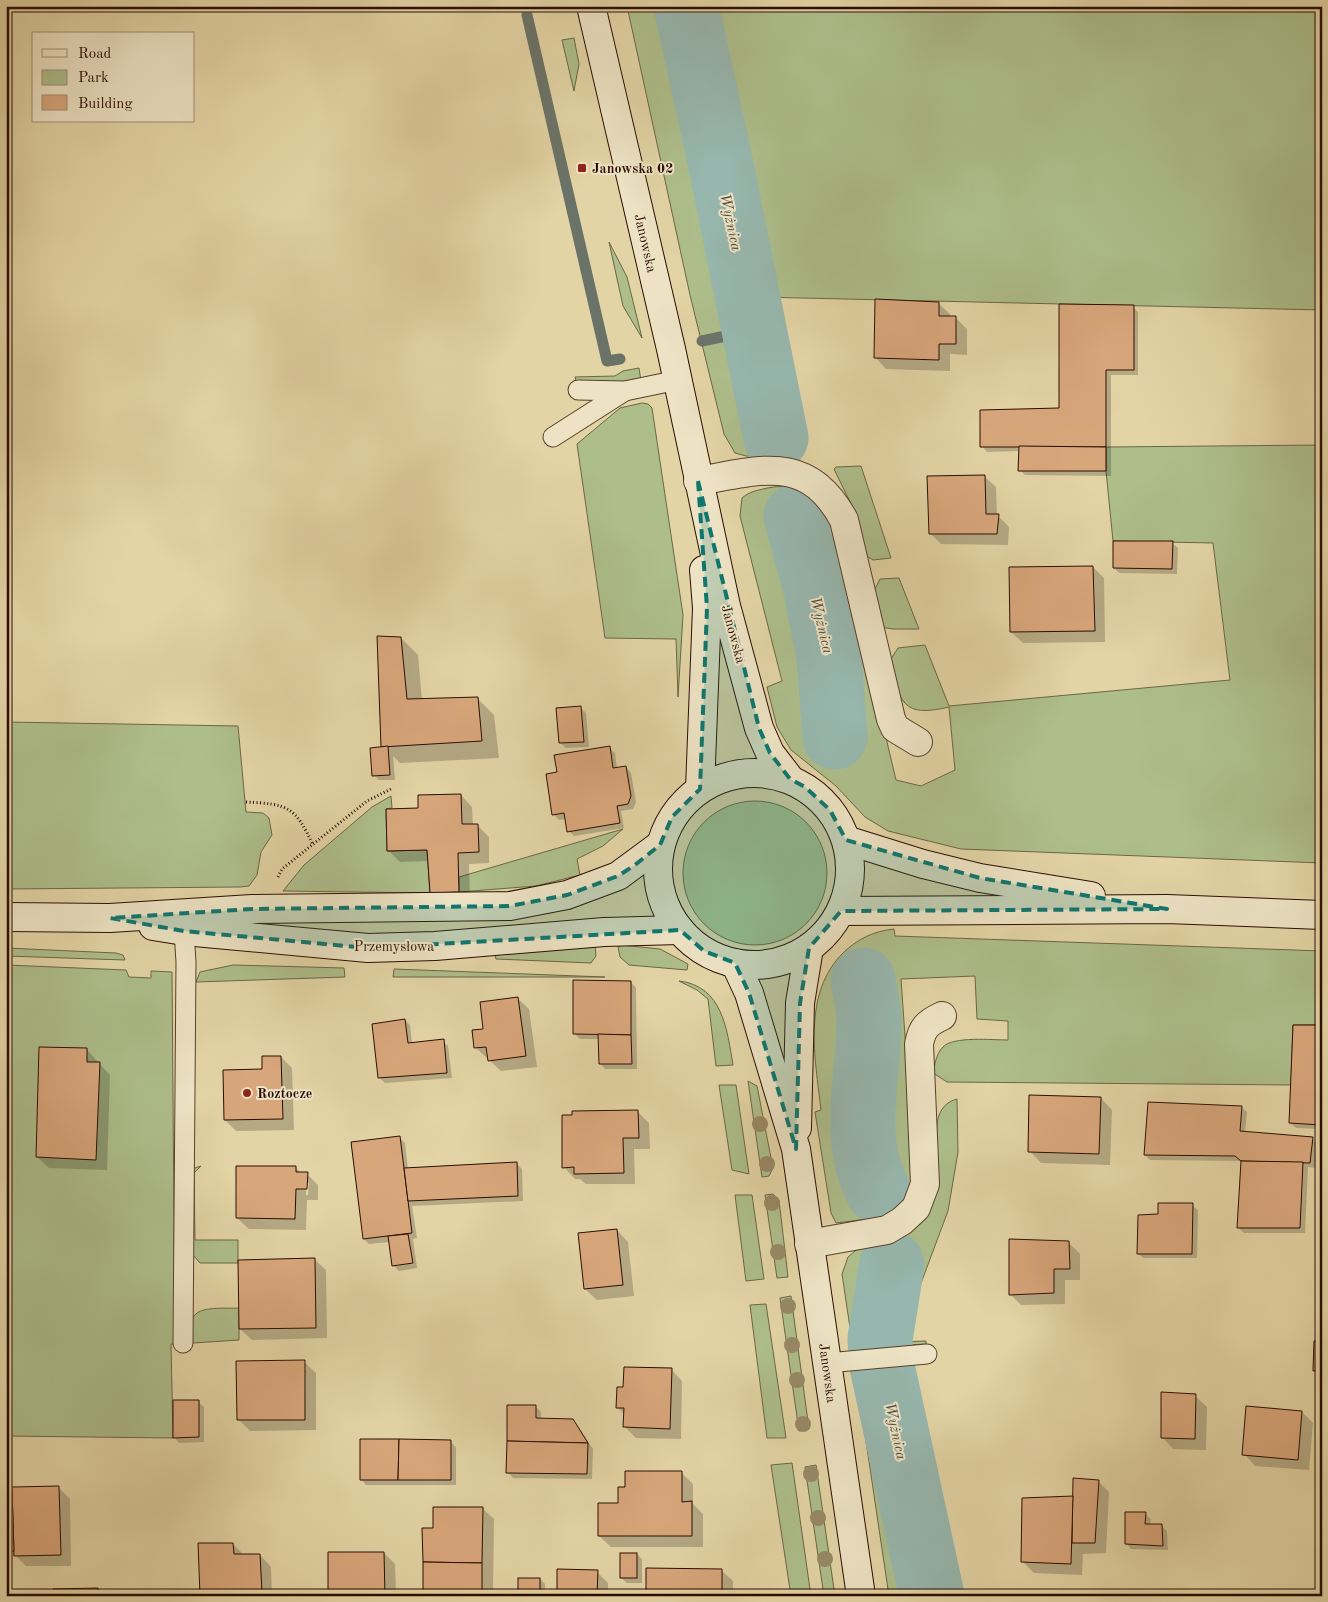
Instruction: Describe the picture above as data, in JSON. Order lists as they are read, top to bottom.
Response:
{
  "streets": {
    "street": ["Janowska", "Przemysłowa"]
  },
  "water": ["Wyżnica"],
  "places": {
    "transit": ["Janowska 02"],
    "other": ["Roztocze"]
  },
  "legend": ["Road", "Park", "Building"]
}
